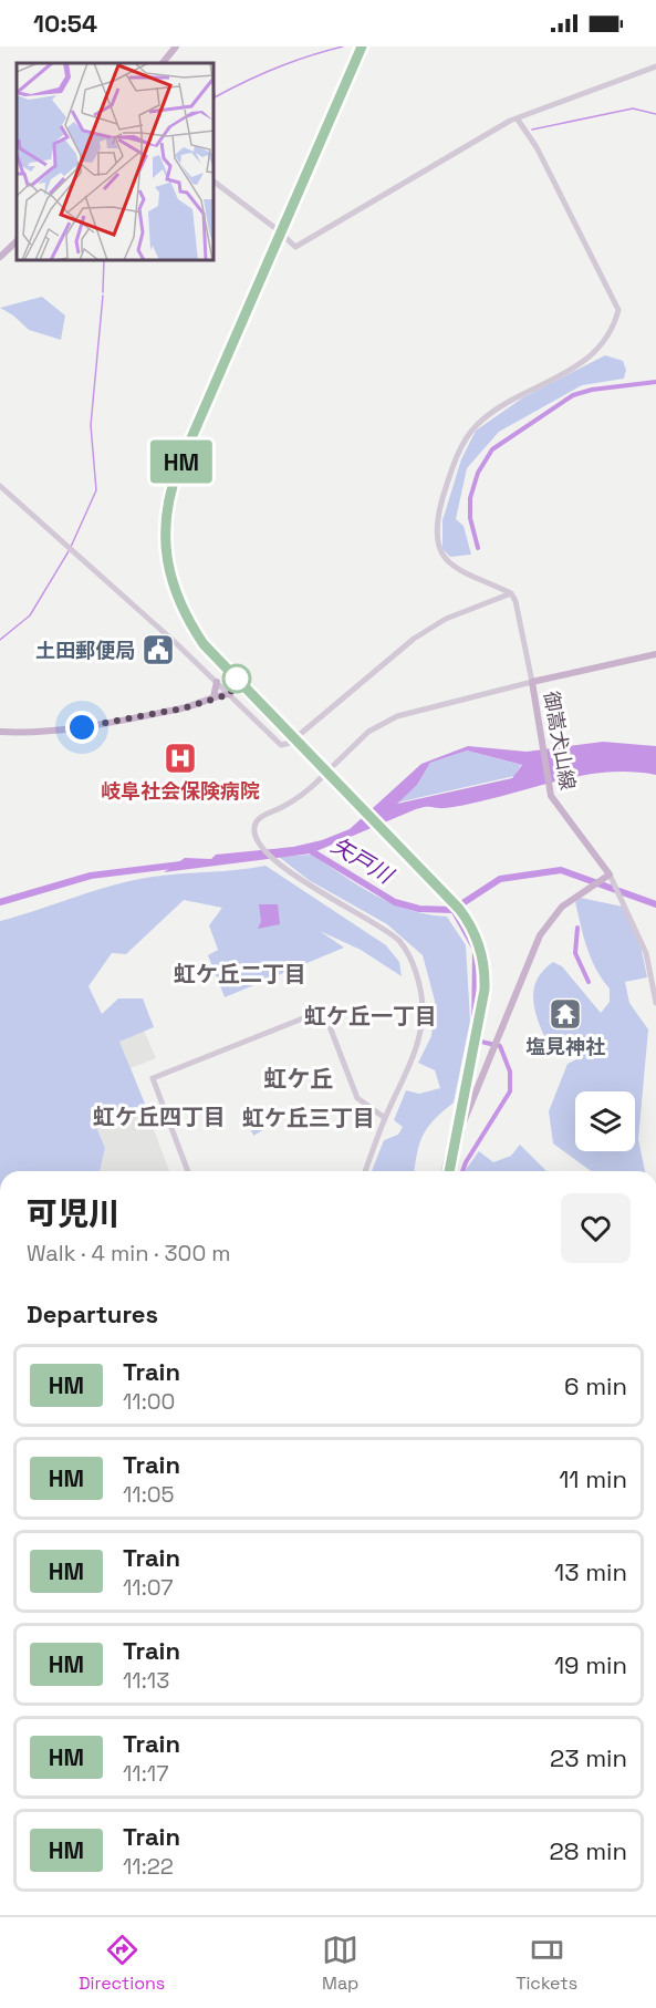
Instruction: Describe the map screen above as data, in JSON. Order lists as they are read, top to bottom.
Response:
{
  "streets": {
    "main road": ["御嵩犬山線"]
  },
  "districts": [
    "虹ケ丘二丁目",
    "虹ケ丘一丁目",
    "虹ケ丘",
    "虹ケ丘四丁目",
    "虹ケ丘三丁目"
  ],
  "water": ["矢戸川"],
  "places": {
    "public building": ["土田郵便局"],
    "hospital": ["岐阜社会保険病院"],
    "temple": ["塩見神社"]
  },
  "page": {
    "status": "10:54",
    "on_map": "HM",
    "heading": [
      ["可児川", "Walk · 4 min · 300 m"],
      "Departures"
    ],
    "list": [
      {
        "mark": "HM",
        "name": "Train",
        "note": "11:00",
        "value": "6 min"
      },
      {
        "mark": "HM",
        "name": "Train",
        "note": "11:05",
        "value": "11 min"
      },
      {
        "mark": "HM",
        "name": "Train",
        "note": "11:07",
        "value": "13 min"
      },
      {
        "mark": "HM",
        "name": "Train",
        "note": "11:13",
        "value": "19 min"
      },
      {
        "mark": "HM",
        "name": "Train",
        "note": "11:17",
        "value": "23 min"
      },
      {
        "mark": "HM",
        "name": "Train",
        "note": "11:22",
        "value": "28 min"
      }
    ],
    "tabs": ["Directions", "Map", "Tickets"]
  }
}
